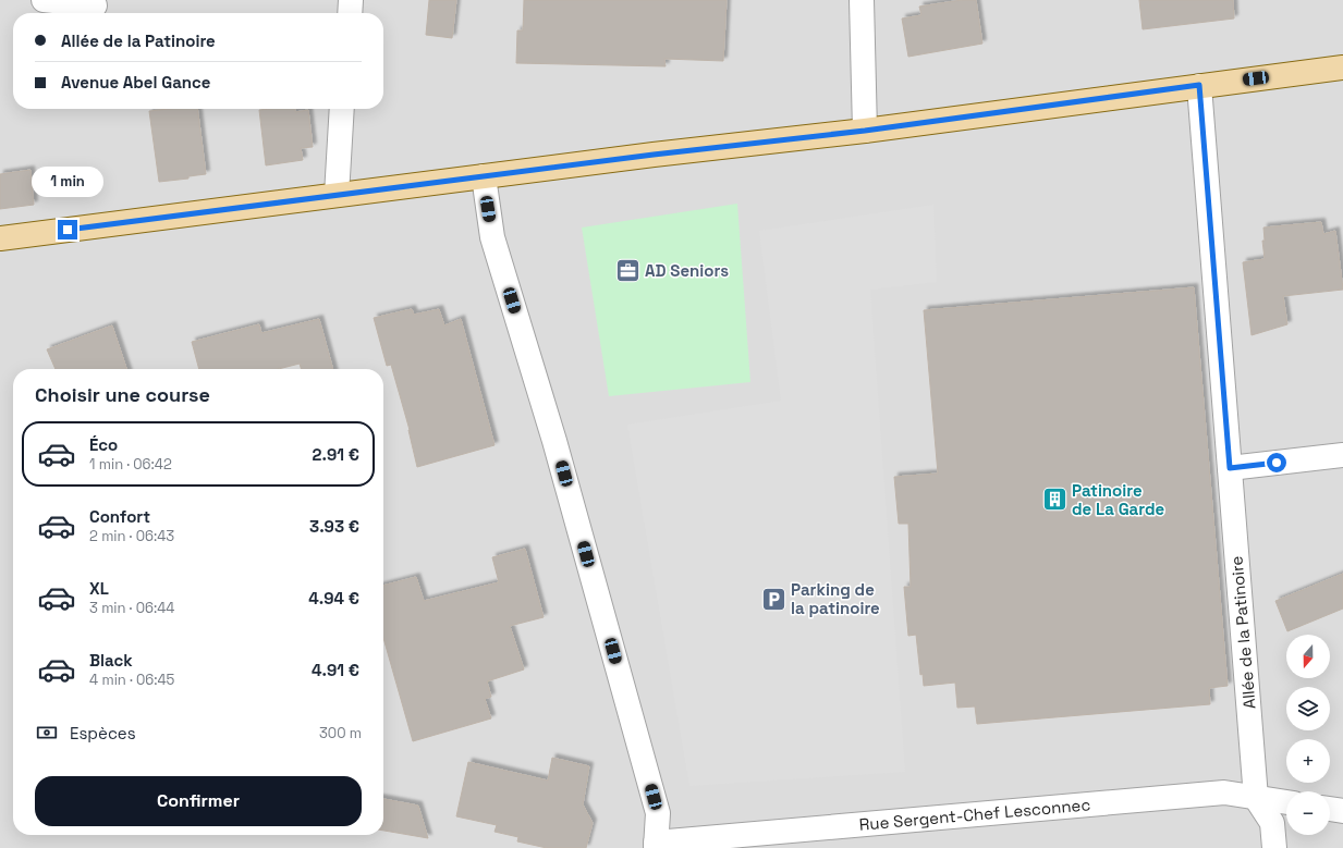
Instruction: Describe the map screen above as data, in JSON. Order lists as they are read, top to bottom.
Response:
{
  "streets": {
    "street": ["Allée de la Patinoire", "Rue Sergent-Chef Lesconnec"]
  },
  "crossings": [
    ["Allée de la Patinoire", "Rue Sergent-Chef Lesconnec"]
  ],
  "places": {
    "office": ["AD Seniors"],
    "building": ["Patinoire de La Garde"],
    "parking": ["Parking de la patinoire"]
  },
  "north": "bottom",
  "page": {
    "banner": ["Allée de la Patinoire", "Avenue Abel Gance"],
    "bubble": "1 min",
    "heading": "Choisir une course",
    "list": [
      {
        "name": "Éco",
        "note": "1 min · 06:42",
        "value": "2.91 €"
      },
      {
        "name": "Confort",
        "note": "2 min · 06:43",
        "value": "3.93 €"
      },
      {
        "name": "XL",
        "note": "3 min · 06:44",
        "value": "4.94 €"
      },
      {
        "name": "Black",
        "note": "4 min · 06:45",
        "value": "4.91 €"
      }
    ],
    "map_buttons": ["+", "−"],
    "pay": ["Espèces", "300 m"],
    "buttons": "Confirmer"
  }
}
